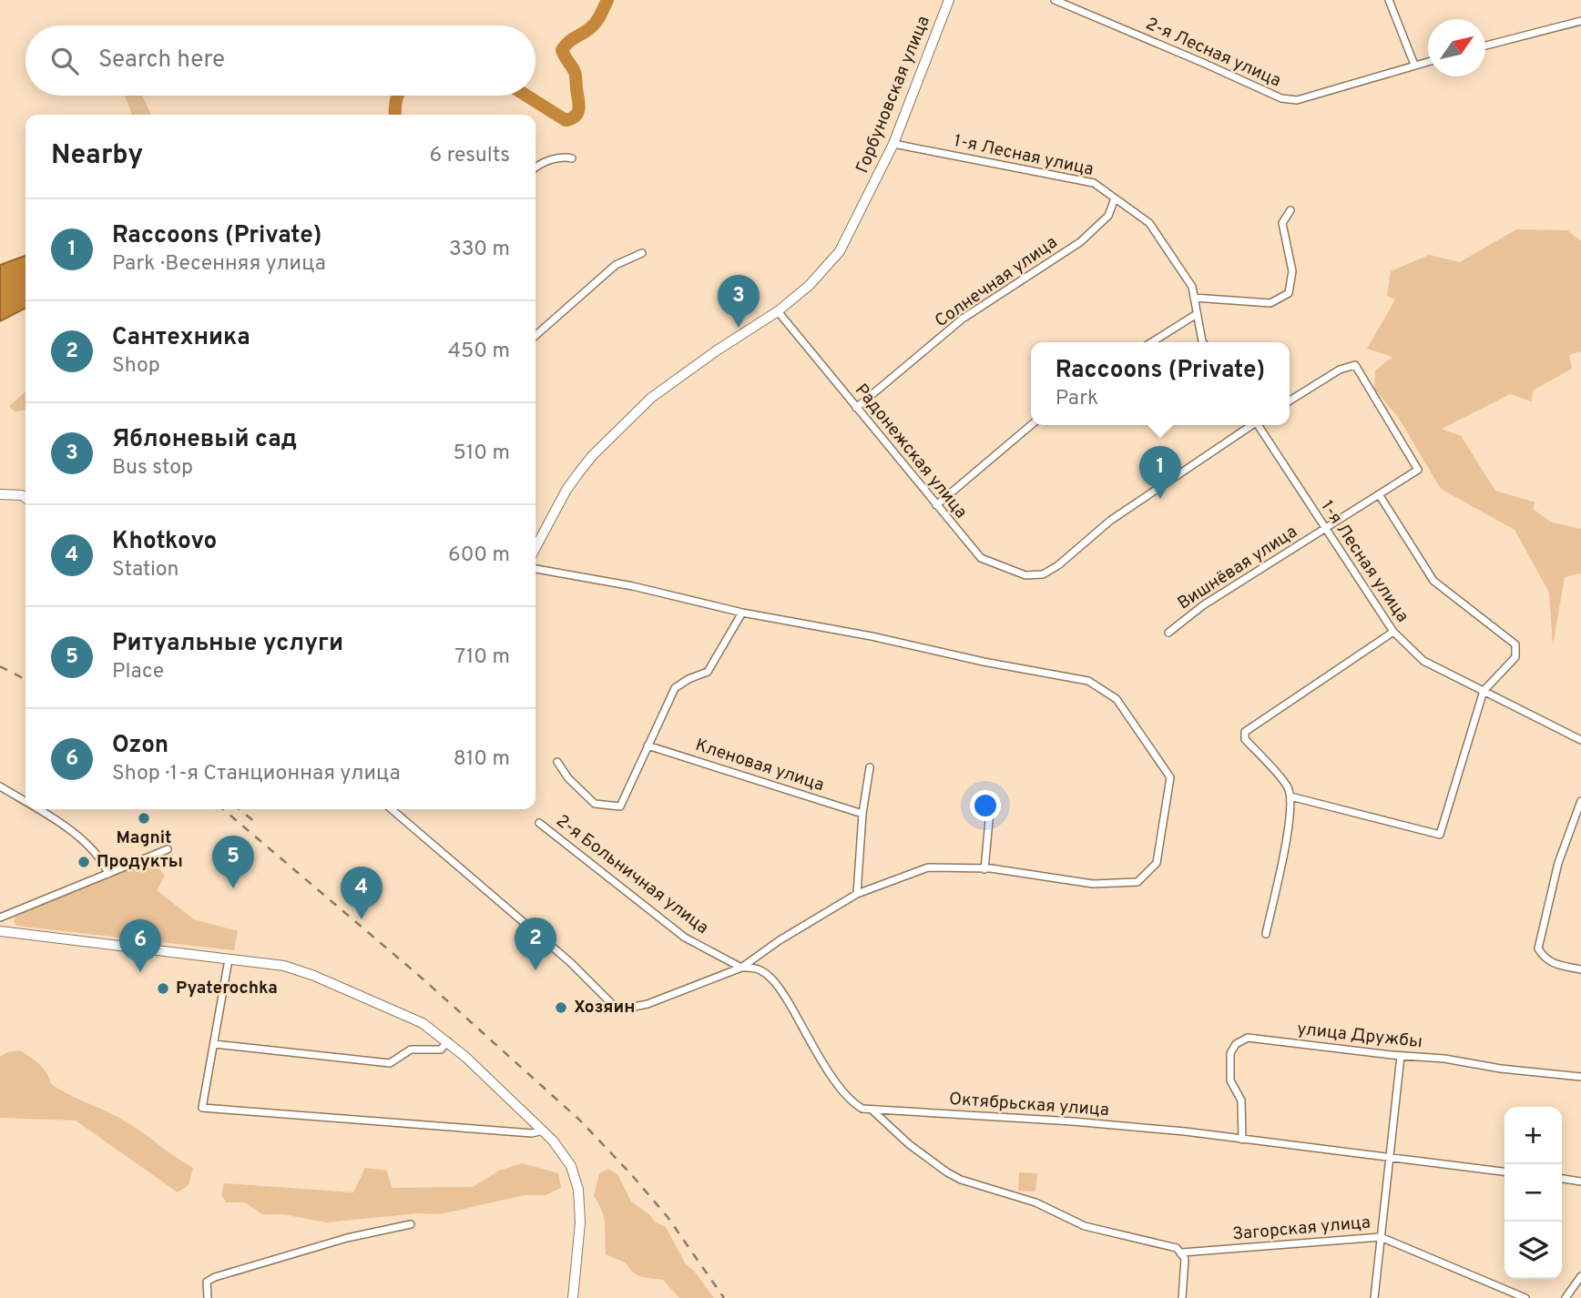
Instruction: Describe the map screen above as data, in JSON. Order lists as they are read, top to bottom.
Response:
{
  "streets": {
    "main road": ["Горбуновская улица"],
    "street": [
      "2-я Лесная улица",
      "1-я Лесная улица",
      "Солнечная улица",
      "Радонежская улица",
      "Вишнёвая улица",
      "Кленовая улица",
      "2-я Больничная улица",
      "улица Дружбы",
      "Октябрьская улица",
      "Загорская улица"
    ]
  },
  "crossings": [
    ["Горбуновская улица", "1-я Лесная улица"],
    ["Горбуновская улица", "Радонежская улица"],
    ["1-я Лесная улица", "Солнечная улица"],
    ["1-я Лесная улица", "Вишнёвая улица"],
    ["Солнечная улица", "Радонежская улица"],
    ["2-я Больничная улица", "Октябрьская улица"],
    ["улица Дружбы", "Октябрьская улица"],
    ["Октябрьская улица", "Загорская улица"]
  ],
  "places": [
    "Magnit",
    "Продукты",
    "Pyaterochka",
    "Хозяин"
  ],
  "north": "top right",
  "page": {
    "search": "Search here",
    "heading": ["Nearby", "6 results"],
    "list": [
      {
        "mark": "1",
        "name": "Raccoons (Private)",
        "note": "Park · Весенняя улица",
        "value": "330 m"
      },
      {
        "mark": "2",
        "name": "Сантехника",
        "note": "Shop",
        "value": "450 m"
      },
      {
        "mark": "3",
        "name": "Яблоневый сад",
        "note": "Bus stop",
        "value": "510 m"
      },
      {
        "mark": "4",
        "name": "Khotkovo",
        "note": "Station",
        "value": "600 m"
      },
      {
        "mark": "5",
        "name": "Ритуальные услуги",
        "note": "Place",
        "value": "710 m"
      },
      {
        "mark": "6",
        "name": "Ozon",
        "note": "Shop · 1-я Станционная улица",
        "value": "810 m"
      }
    ],
    "pins": [
      "3",
      "1",
      "5",
      "4",
      "2",
      "6"
    ],
    "popup": ["Raccoons (Private)", "Park"],
    "map_buttons": ["+", "−"]
  }
}
